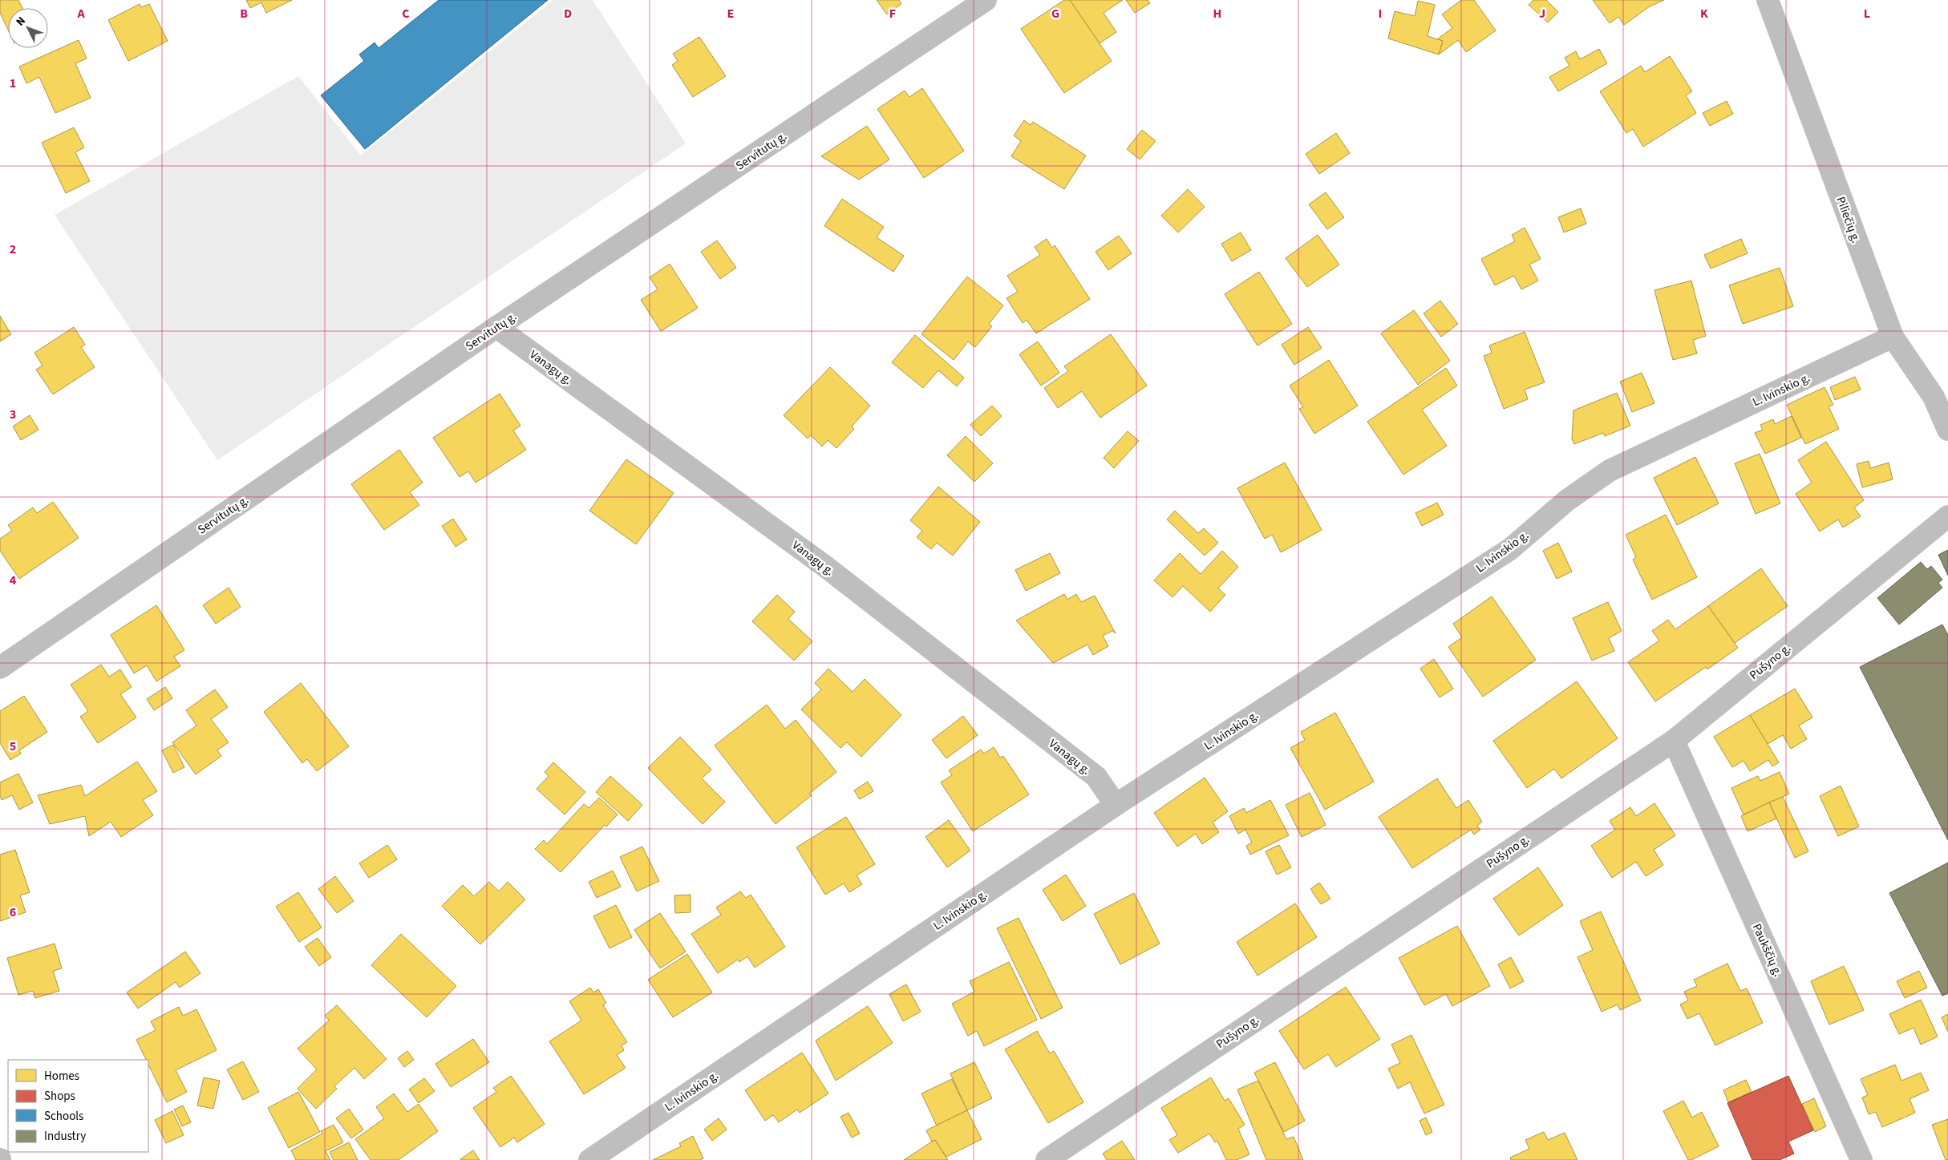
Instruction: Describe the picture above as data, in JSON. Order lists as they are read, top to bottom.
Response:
{
  "streets": {
    "street": [
      "Servitutų g.",
      "Piliečių g.",
      "Vanagų g.",
      "L. Ivinskio g.",
      "Pušyno g.",
      "Paukščių g."
    ]
  },
  "crossings": [
    ["Servitutų g.", "Vanagų g."],
    ["Piliečių g.", "L. Ivinskio g."],
    ["Vanagų g.", "L. Ivinskio g."],
    ["Pušyno g.", "Paukščių g."]
  ],
  "legend": [
    "Homes",
    "Shops",
    "Schools",
    "Industry"
  ],
  "north": "top left",
  "grid": {
    "columns": [
      "A",
      "B",
      "C",
      "D",
      "E",
      "F",
      "G",
      "H",
      "I",
      "J",
      "K",
      "L"
    ],
    "rows": [
      "1",
      "2",
      "3",
      "4",
      "5",
      "6"
    ]
  }
}
